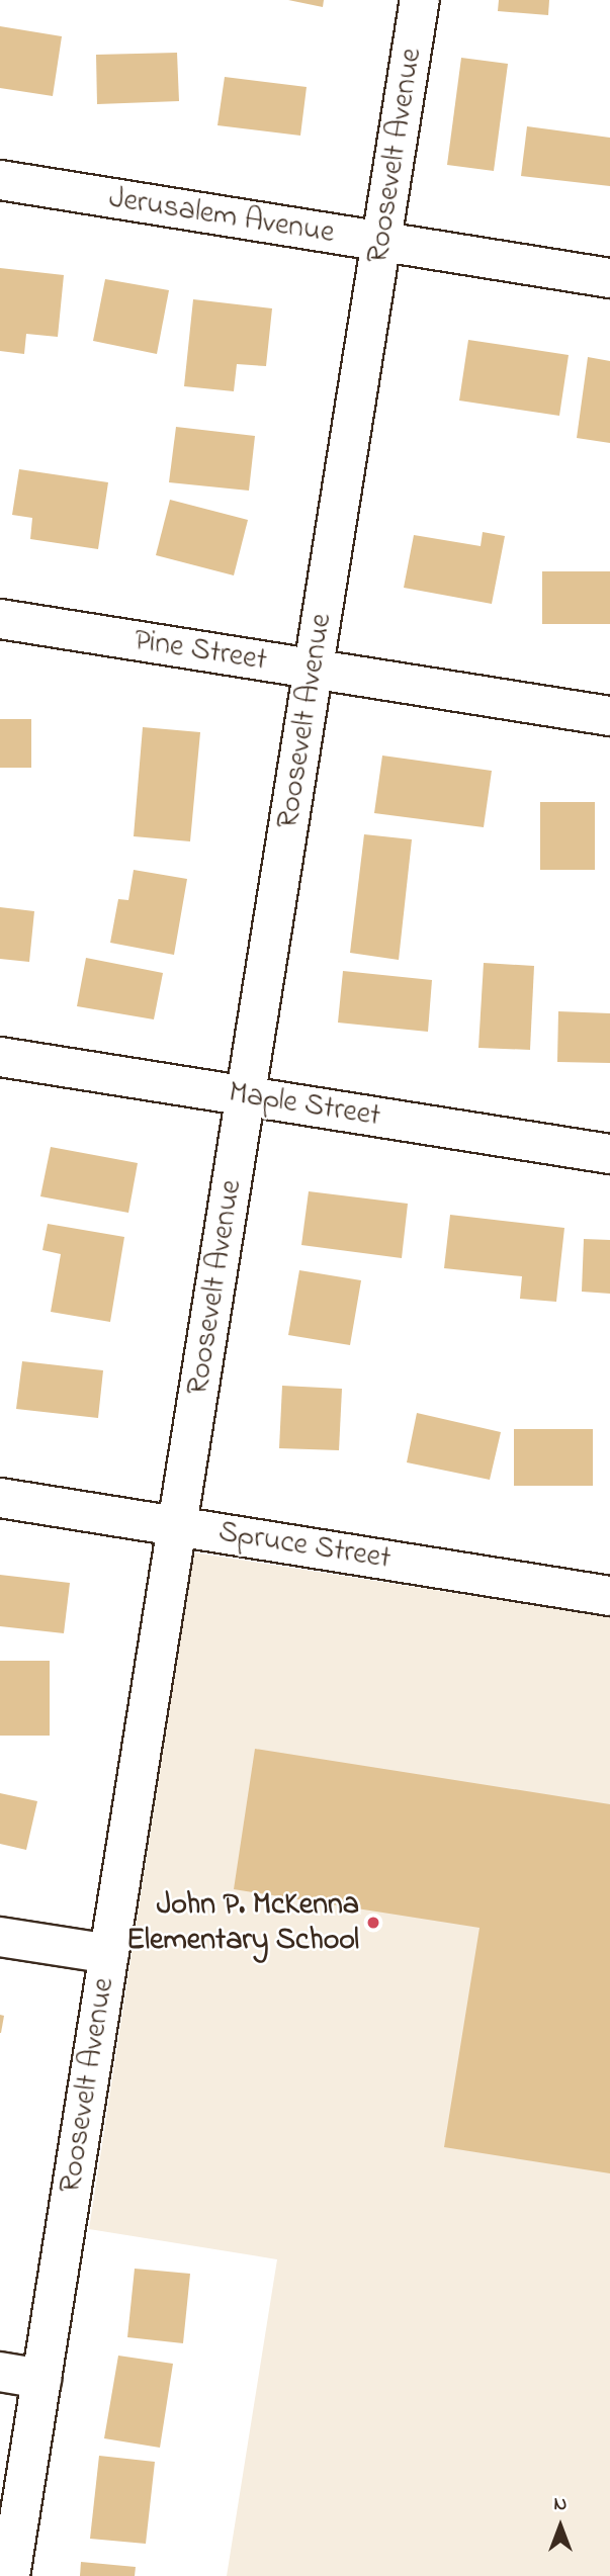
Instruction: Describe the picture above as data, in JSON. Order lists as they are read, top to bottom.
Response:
{
  "streets": {
    "street": [
      "Roosevelt Avenue",
      "Jerusalem Avenue",
      "Pine Street",
      "Maple Street",
      "Spruce Street"
    ]
  },
  "crossings": [
    ["Roosevelt Avenue", "Jerusalem Avenue"],
    ["Roosevelt Avenue", "Pine Street"],
    ["Roosevelt Avenue", "Maple Street"],
    ["Roosevelt Avenue", "Spruce Street"]
  ],
  "places": ["John P. McKenna Elementary School"],
  "north": "top"
}
